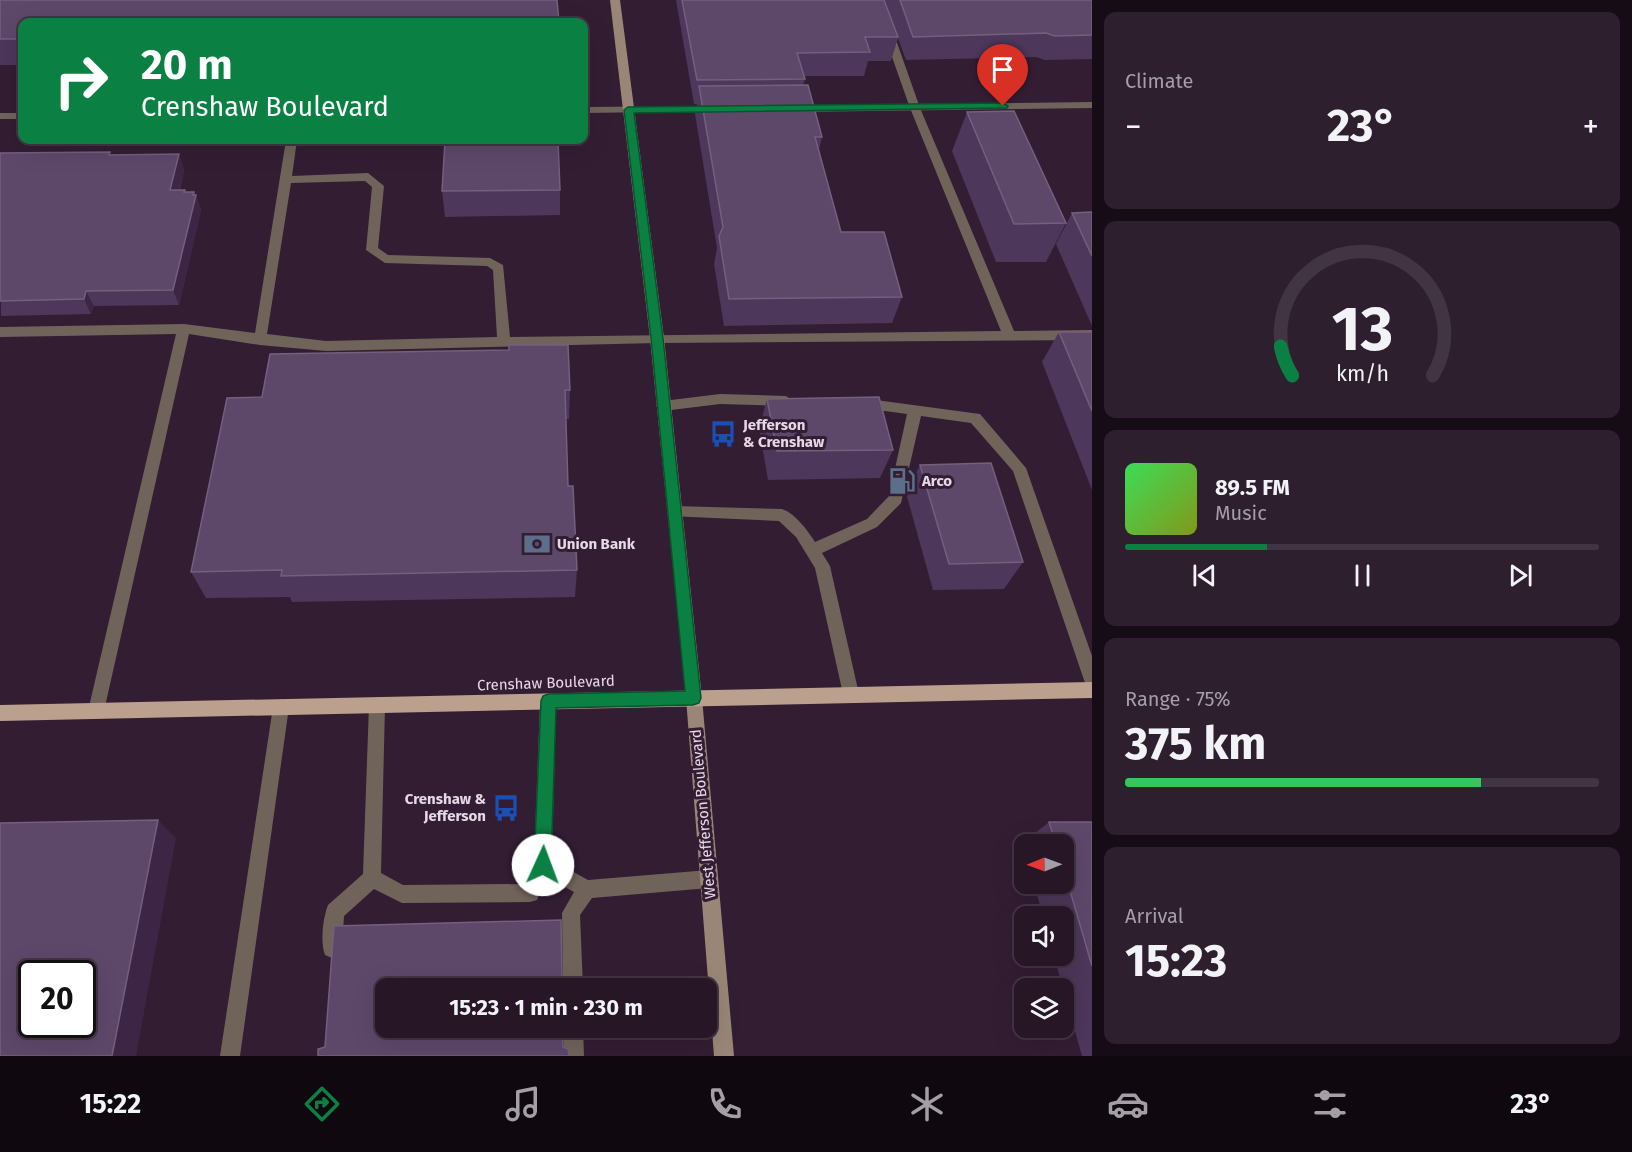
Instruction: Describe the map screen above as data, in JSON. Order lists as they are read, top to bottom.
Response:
{
  "streets": {
    "main road": ["Crenshaw Boulevard", "West Jefferson Boulevard"]
  },
  "crossings": [
    ["Crenshaw Boulevard", "West Jefferson Boulevard"]
  ],
  "places": {
    "bus stop": ["Jefferson & Crenshaw", "Crenshaw & Jefferson"],
    "fuel station": ["Arco"],
    "bank": ["Union Bank"]
  },
  "north": "left",
  "page": {
    "tile": [
      "Climate",
      ["Range · 75%", "375 km"],
      ["Arrival", "15:23"]
    ],
    "turn": ["20 m", "Crenshaw Boulevard"],
    "heat": ["−", "23°", "+"],
    "song": ["89.5 FM", "Music"],
    "limit": "20",
    "trip": "15:23 · 1 min · 230 m",
    "tabs": ["15:22", "23°"],
    "gauge": ["13", "km/h"]
  }
}
